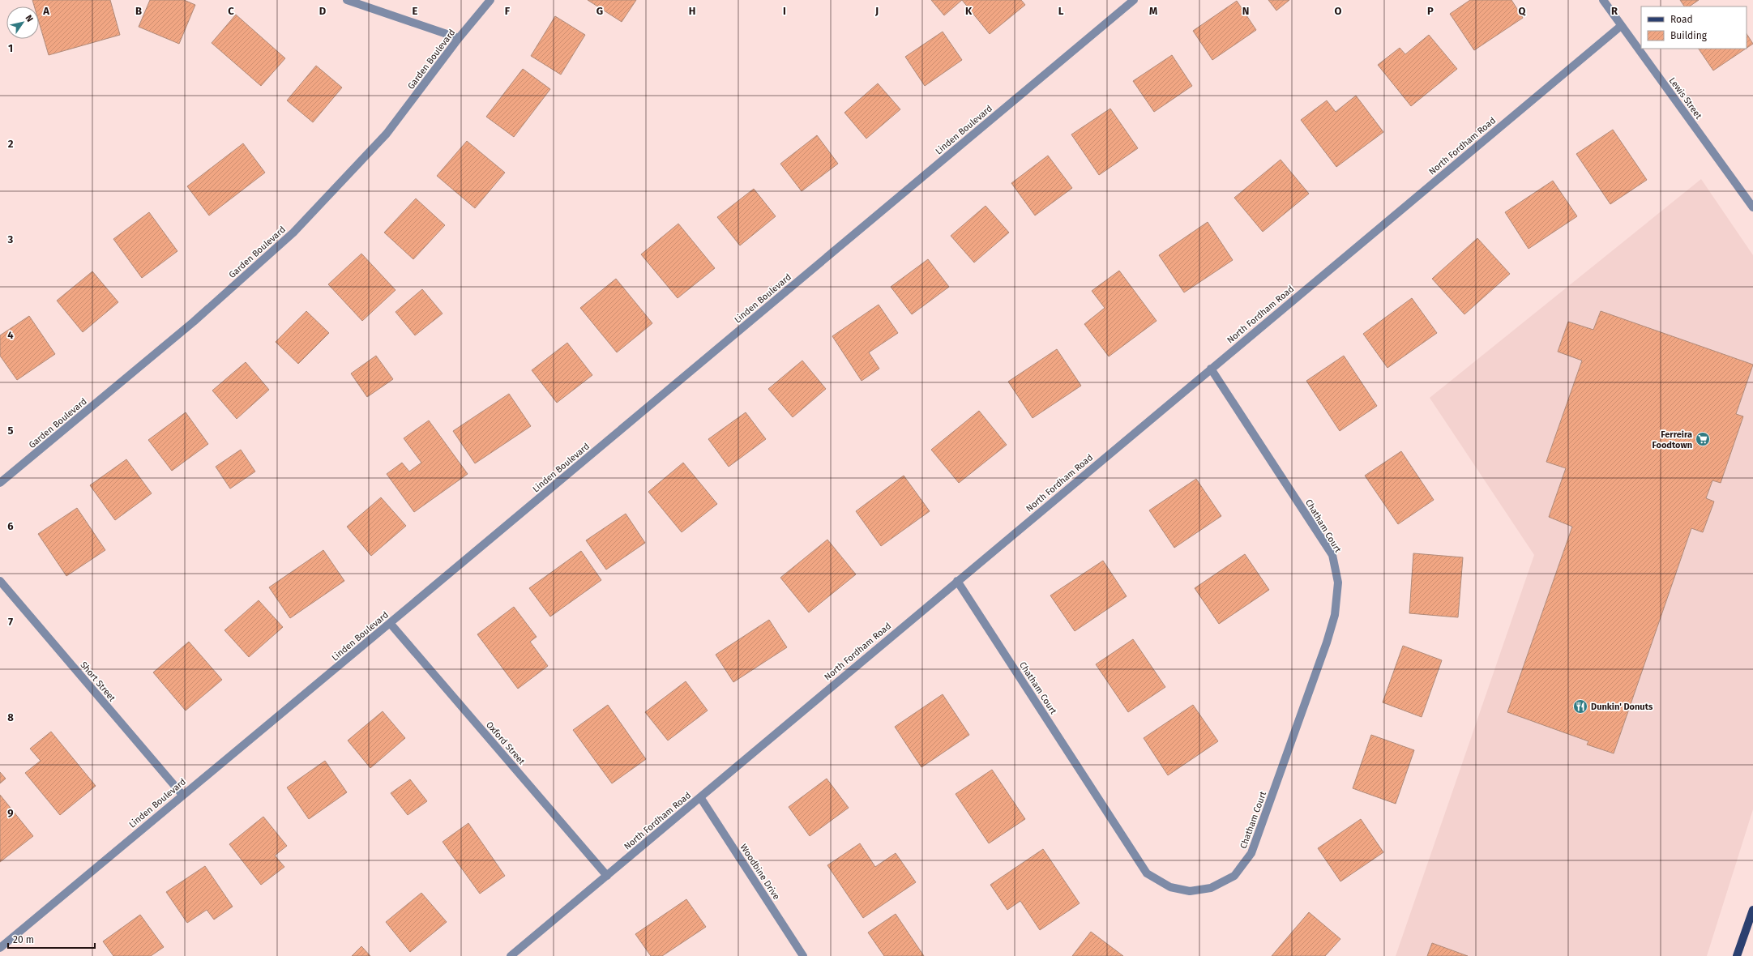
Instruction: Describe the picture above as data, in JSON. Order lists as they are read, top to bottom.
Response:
{
  "streets": {
    "street": [
      "Garden Boulevard",
      "Lewis Street",
      "Linden Boulevard",
      "North Fordham Road",
      "Chatham Court",
      "Short Street",
      "Oxford Street",
      "Woodbine Drive"
    ]
  },
  "crossings": [
    ["Lewis Street", "North Fordham Road"],
    ["Linden Boulevard", "Short Street"],
    ["Linden Boulevard", "Oxford Street"],
    ["North Fordham Road", "Chatham Court"],
    ["North Fordham Road", "Oxford Street"],
    ["North Fordham Road", "Woodbine Drive"]
  ],
  "places": {
    "supermarket": ["Ferreira Foodtown"],
    "restaurant": ["Dunkin' Donuts"]
  },
  "legend": ["Road", "Building"],
  "scale_bar": "20 m",
  "north": "top right",
  "grid": {
    "columns": [
      "A",
      "B",
      "C",
      "D",
      "E",
      "F",
      "G",
      "H",
      "I",
      "J",
      "K",
      "L",
      "M",
      "N",
      "O",
      "P",
      "Q",
      "R"
    ],
    "rows": [
      "1",
      "2",
      "3",
      "4",
      "5",
      "6",
      "7",
      "8",
      "9"
    ]
  }
}
